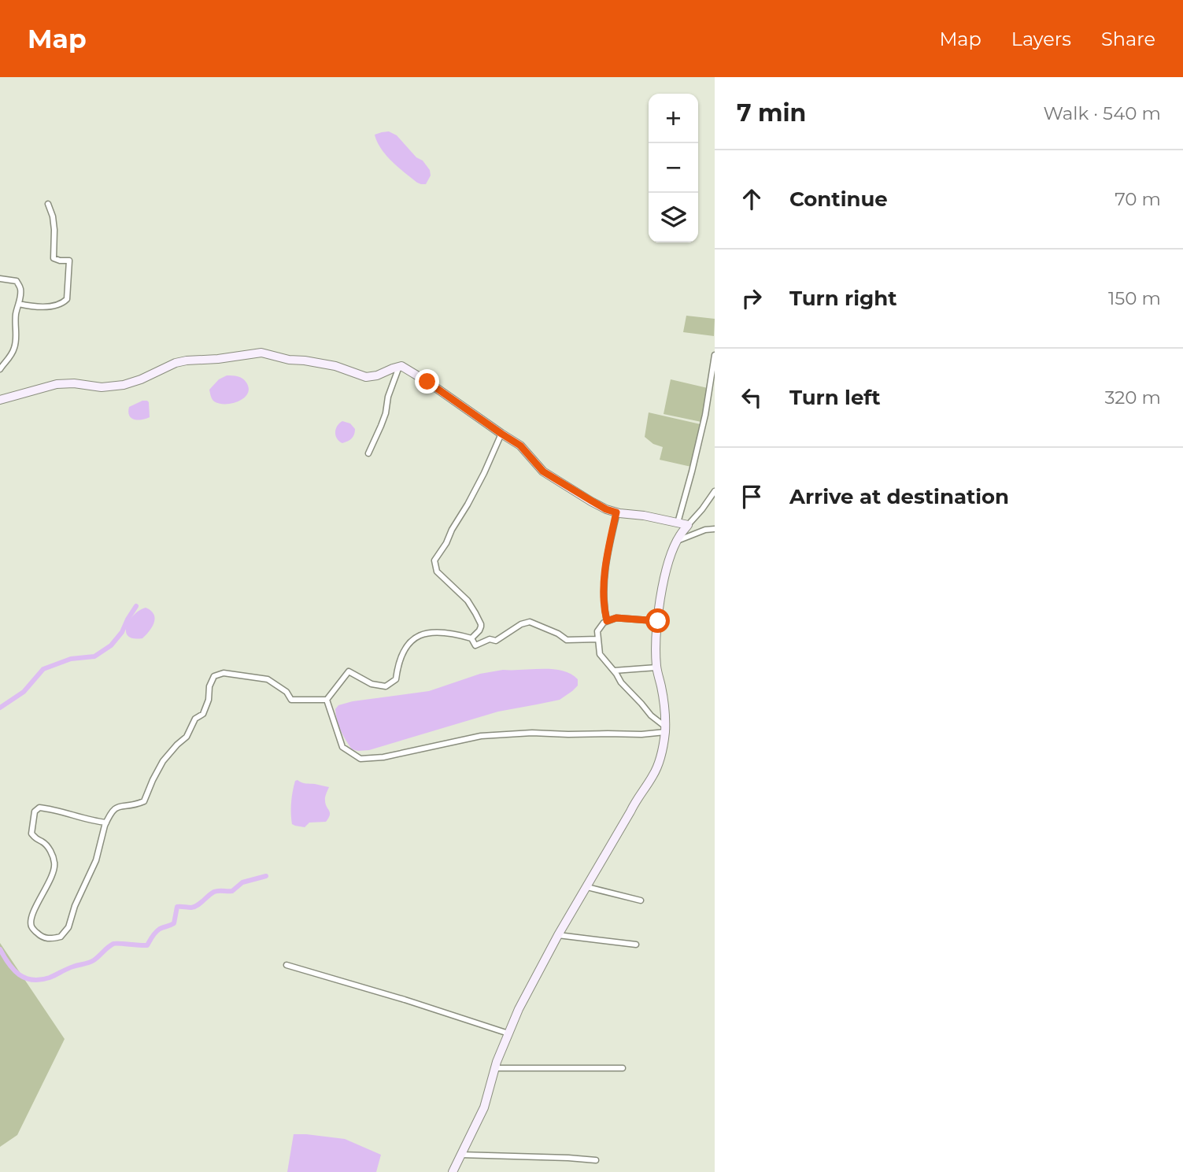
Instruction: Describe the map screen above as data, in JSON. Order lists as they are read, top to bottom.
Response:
{
  "page": {
    "header": "Map",
    "nav": ["Map", "Layers", "Share"],
    "heading": ["7 min", "Walk · 540 m"],
    "map_buttons": ["+", "−"],
    "list": [
      ["Continue", "70 m"],
      ["Turn right", "150 m"],
      ["Turn left", "320 m"],
      "Arrive at destination"
    ]
  }
}
